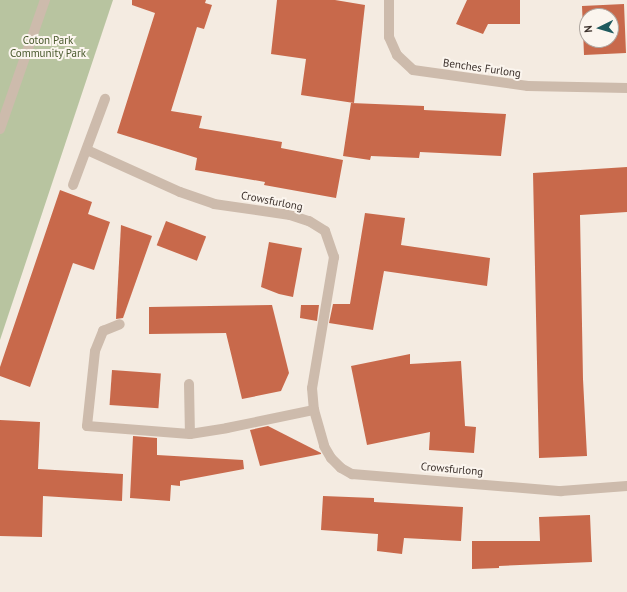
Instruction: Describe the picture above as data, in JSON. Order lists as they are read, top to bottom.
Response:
{
  "streets": {
    "street": ["Benches Furlong", "Crowsfurlong"]
  },
  "parks": ["Coton Park Community Park"],
  "north": "left"
}
